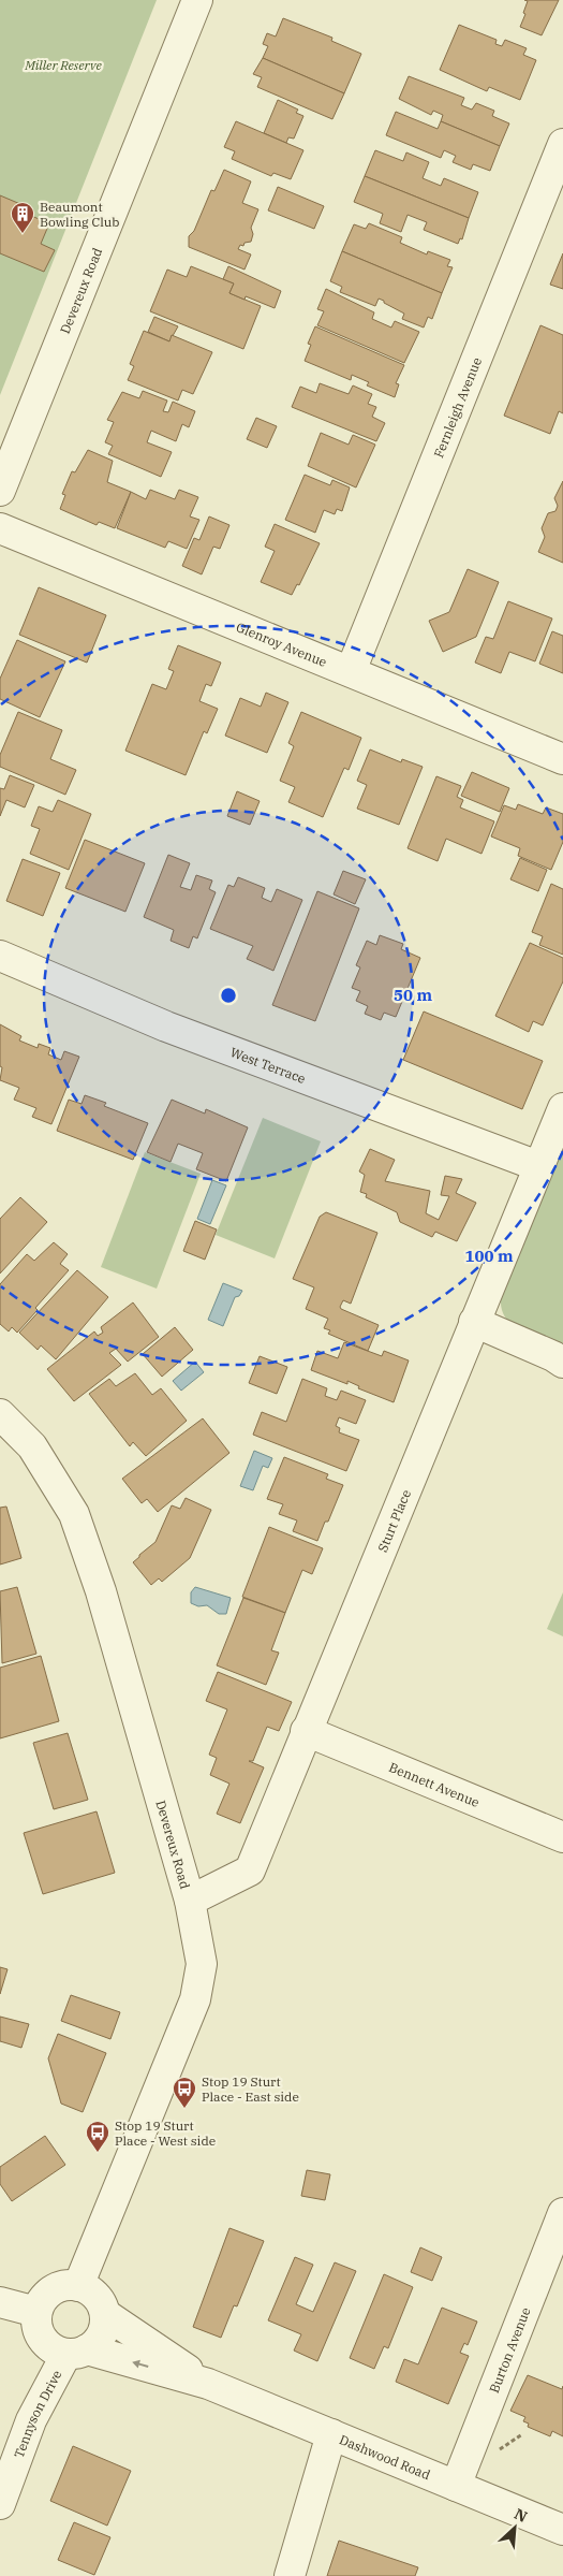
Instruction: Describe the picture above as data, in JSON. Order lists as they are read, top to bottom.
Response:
{
  "streets": {
    "street": [
      "Devereux Road",
      "Fernleigh Avenue",
      "Glenroy Avenue",
      "West Terrace",
      "Sturt Place",
      "Bennett Avenue",
      "Burton Avenue",
      "Tennyson Drive",
      "Dashwood Road"
    ]
  },
  "crossings": [
    ["Devereux Road", "Sturt Place"],
    ["Devereux Road", "Tennyson Drive"],
    ["Fernleigh Avenue", "Glenroy Avenue"],
    ["West Terrace", "Sturt Place"],
    ["Sturt Place", "Bennett Avenue"],
    ["Burton Avenue", "Dashwood Road"]
  ],
  "parks": ["Miller Reserve"],
  "places": {
    "building": ["Beaumont Bowling Club"],
    "bus stop": ["Stop 19 Sturt Place - East side", "Stop 19 Sturt Place - West side"]
  },
  "north": "top right",
  "rings": ["50 m", "100 m"]
}
